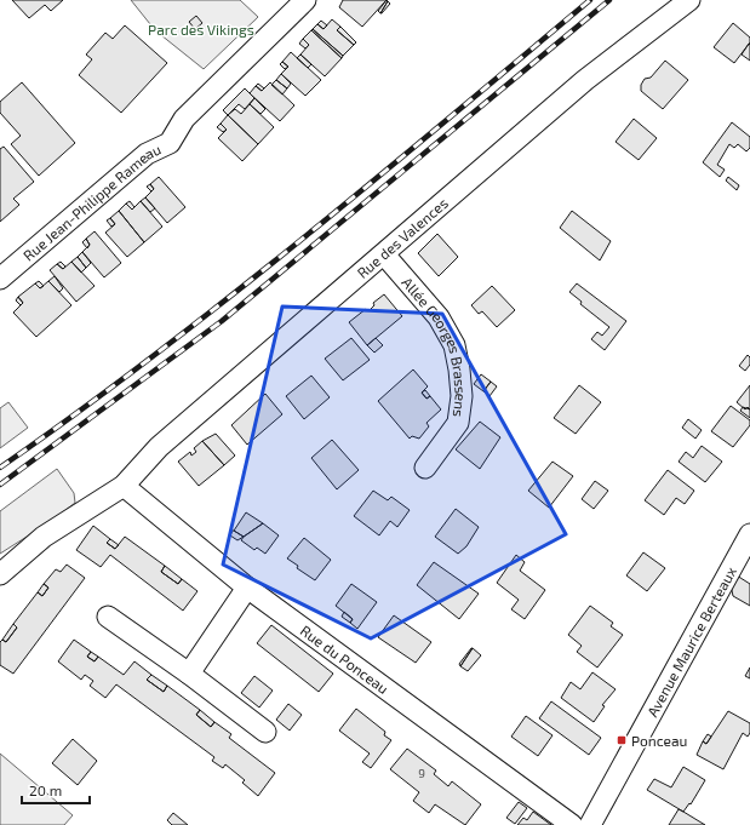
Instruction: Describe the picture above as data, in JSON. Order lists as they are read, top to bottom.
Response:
{
  "streets": {
    "street": [
      "Rue Jean-Philippe Rameau",
      "Rue des Valences",
      "Allée Georges Brassens",
      "Avenue Maurice Berteaux",
      "Rue du Ponceau"
    ]
  },
  "crossings": [
    ["Rue des Valences", "Allée Georges Brassens"],
    ["Rue des Valences", "Rue du Ponceau"]
  ],
  "parks": ["Parc des Vikings"],
  "places": {
    "transit": ["Ponceau"]
  },
  "house_numbers": ["9"],
  "scale_bar": "20 m"
}
